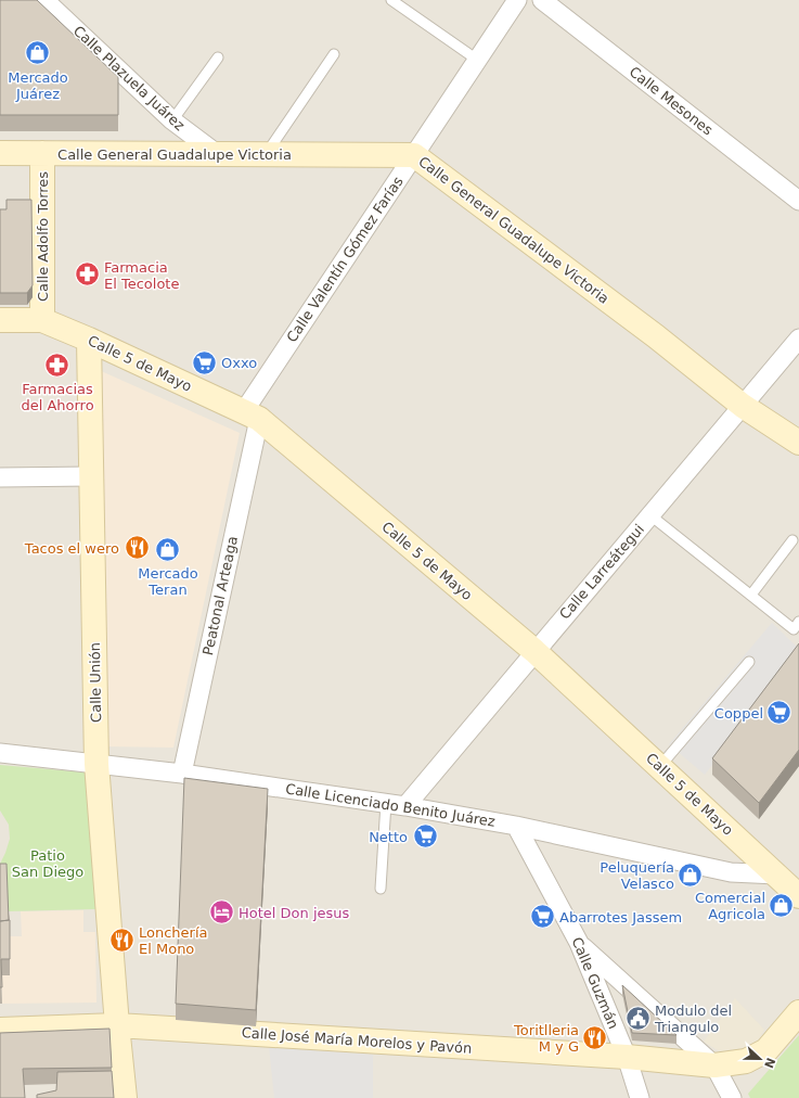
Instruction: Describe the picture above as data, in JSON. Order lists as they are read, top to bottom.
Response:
{
  "streets": {
    "street": [
      "Calle Plazuela Juárez",
      "Calle Mesones",
      "Calle General Guadalupe Victoria",
      "Calle Adolfo Torres",
      "Calle Valentín Gómez Farías",
      "Calle 5 de Mayo",
      "Calle Larreátegui",
      "Peatonal Arteaga",
      "Calle Unión",
      "Calle Licenciado Benito Juárez",
      "Calle Guzmán",
      "Calle José María Morelos y Pavón"
    ]
  },
  "crossings": [
    ["Calle Plazuela Juárez", "Calle General Guadalupe Victoria"],
    ["Calle General Guadalupe Victoria", "Calle Adolfo Torres"],
    ["Calle General Guadalupe Victoria", "Calle Valentín Gómez Farías"],
    ["Calle General Guadalupe Victoria", "Calle Larreátegui"],
    ["Calle Adolfo Torres", "Calle 5 de Mayo"],
    ["Calle Valentín Gómez Farías", "Calle 5 de Mayo"],
    ["Calle Valentín Gómez Farías", "Peatonal Arteaga"],
    ["Calle 5 de Mayo", "Calle Larreátegui"],
    ["Calle 5 de Mayo", "Peatonal Arteaga"],
    ["Calle 5 de Mayo", "Calle Unión"],
    ["Calle 5 de Mayo", "Calle Licenciado Benito Juárez"],
    ["Calle Larreátegui", "Calle Licenciado Benito Juárez"],
    ["Peatonal Arteaga", "Calle Licenciado Benito Juárez"],
    ["Calle Unión", "Calle Licenciado Benito Juárez"],
    ["Calle Unión", "Calle José María Morelos y Pavón"],
    ["Calle Licenciado Benito Juárez", "Calle Guzmán"],
    ["Calle Guzmán", "Calle José María Morelos y Pavón"]
  ],
  "parks": ["Patio San Diego"],
  "places": {
    "shop": [
      "Mercado Juárez",
      "Mercado Teran",
      "Peluquería Velasco",
      "Comercial Agricola"
    ],
    "pharmacy": ["Farmacia El Tecolote", "Farmacias del Ahorro"],
    "supermarket": [
      "Oxxo",
      "Coppel",
      "Netto",
      "Abarrotes Jassem"
    ],
    "restaurant": ["Tacos el wero", "Lonchería El Mono", "Toritlleria M y G"],
    "hotel": ["Hotel Don jesus"],
    "public building": ["Modulo del Triangulo"]
  },
  "north": "right"
}
